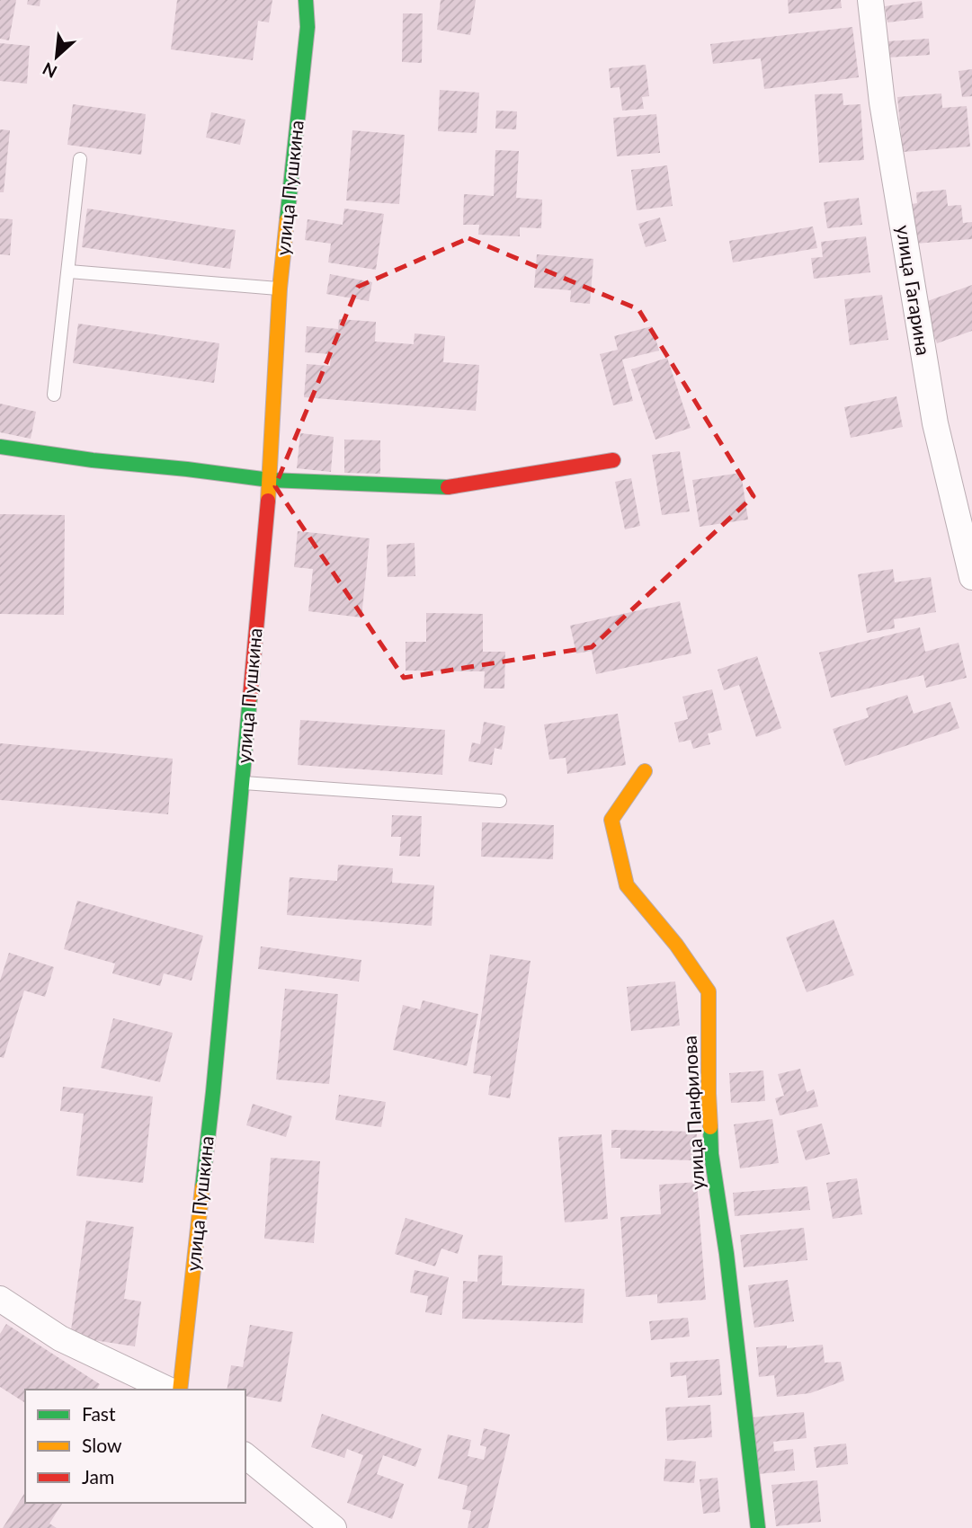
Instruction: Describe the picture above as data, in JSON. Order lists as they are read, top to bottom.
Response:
{
  "streets": {
    "street": ["улица Пушкина", "улица Гагарина", "улица Панфилова"]
  },
  "legend": ["Fast", "Slow", "Jam"],
  "north": "bottom left"
}
